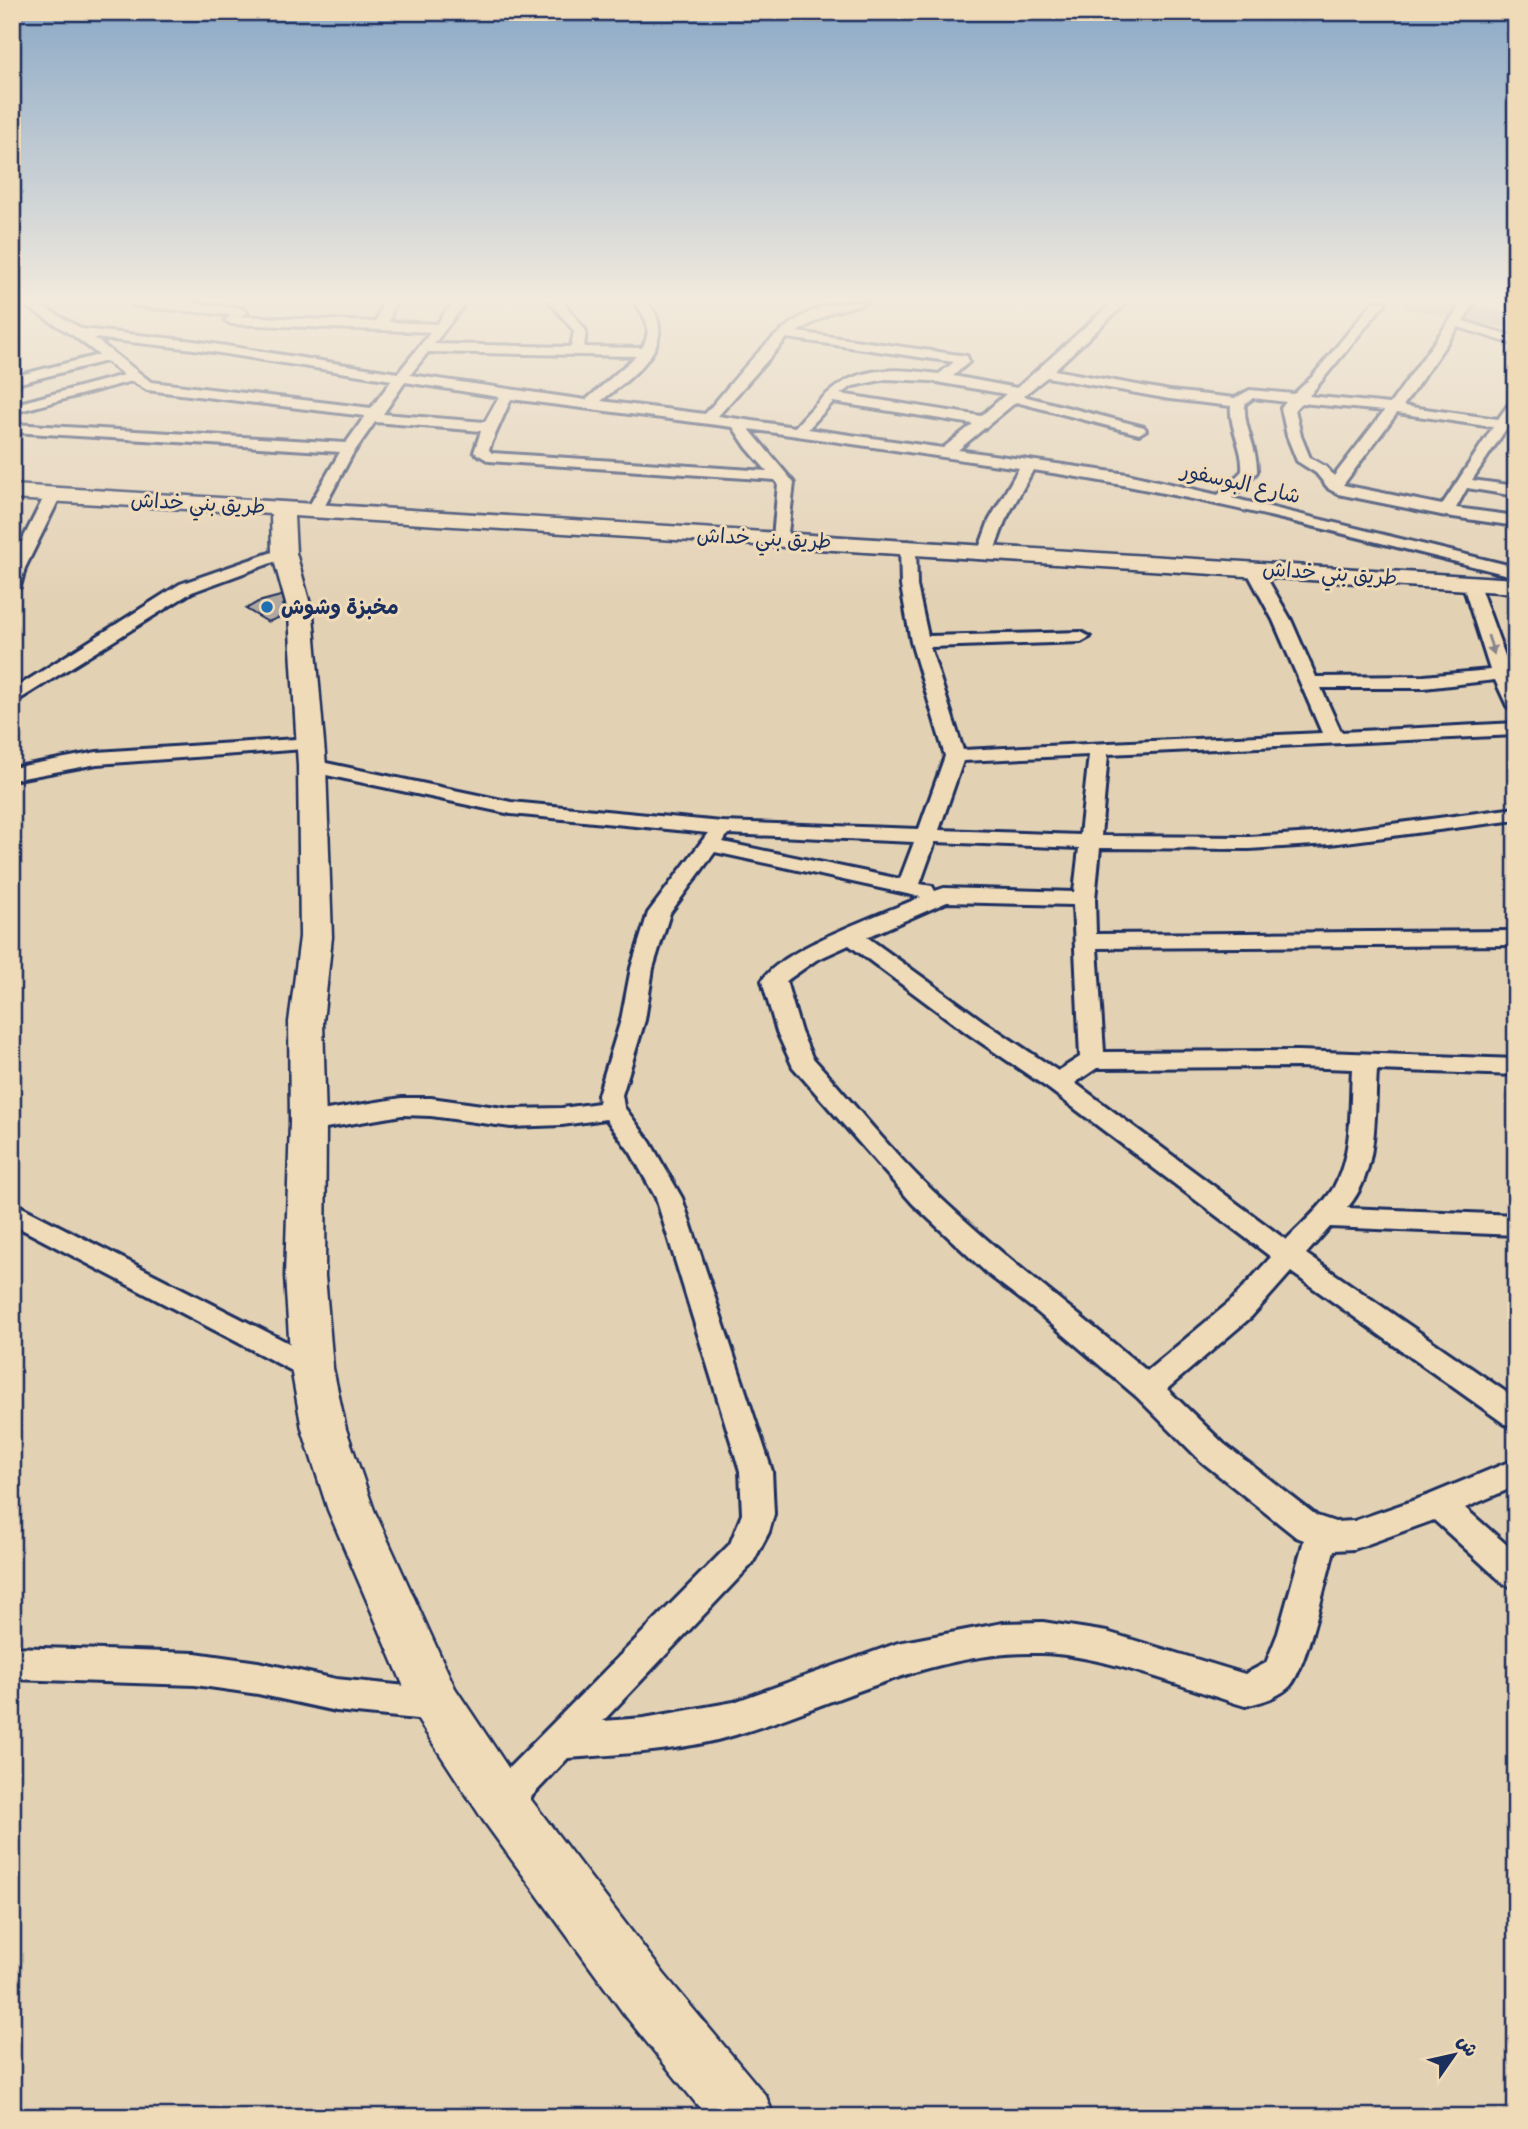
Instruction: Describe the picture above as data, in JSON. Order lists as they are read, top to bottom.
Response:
{
  "streets": {
    "street": ["شارع البوسفور", "طريق بني خداش"]
  },
  "places": ["مخبزة وشوش"],
  "north": "top right"
}
